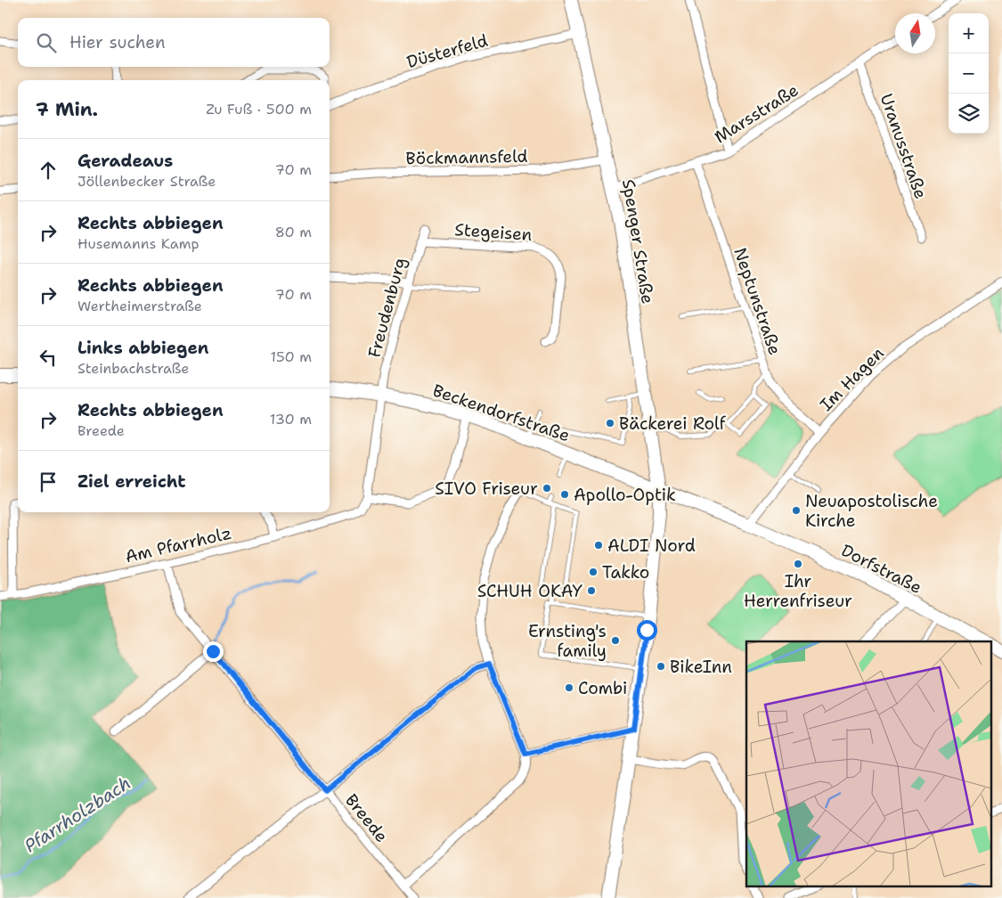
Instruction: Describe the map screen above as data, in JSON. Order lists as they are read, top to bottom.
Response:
{
  "streets": {
    "main road": ["Spenger Straße", "Beckendorfstraße", "Dorfstraße"],
    "street": [
      "Düsterfeld",
      "Marsstraße",
      "Uranusstraße",
      "Böckmannsfeld",
      "Stegeisen",
      "Neptunstraße",
      "Freudenburg",
      "Im Hagen",
      "Am Pfarrholz",
      "Breede"
    ]
  },
  "crossings": [
    ["Düsterfeld", "Spenger Straße"],
    ["Marsstraße", "Uranusstraße"],
    ["Marsstraße", "Spenger Straße"],
    ["Marsstraße", "Neptunstraße"],
    ["Böckmannsfeld", "Spenger Straße"],
    ["Stegeisen", "Freudenburg"],
    ["Spenger Straße", "Beckendorfstraße"],
    ["Spenger Straße", "Dorfstraße"],
    ["Neptunstraße", "Im Hagen"],
    ["Freudenburg", "Beckendorfstraße"],
    ["Im Hagen", "Dorfstraße"],
    ["Beckendorfstraße", "Dorfstraße"],
    ["Am Pfarrholz", "Breede"]
  ],
  "water": ["Pfarrholzbach"],
  "places": [
    "Bäckerei Rolf",
    "SIVO Friseur",
    "Apollo-Optik",
    "Neuapostolische Kirche",
    "ALDI Nord",
    "Ihr Herrenfriseur",
    "Takko",
    "SCHUH OKAY",
    "Ernsting's family",
    "BikeInn",
    "Combi"
  ],
  "north": "top",
  "page": {
    "map_buttons": ["+", "−"],
    "search": "Hier suchen",
    "heading": ["7 Min.", "Zu Fuß · 500 m"],
    "list": [
      ["Geradeaus", "Jöllenbecker Straße", "70 m"],
      ["Rechts abbiegen", "Husemanns Kamp", "80 m"],
      ["Rechts abbiegen", "Wertheimerstraße", "70 m"],
      ["Links abbiegen", "Steinbachstraße", "150 m"],
      ["Rechts abbiegen", "Breede", "130 m"],
      "Ziel erreicht"
    ]
  }
}
